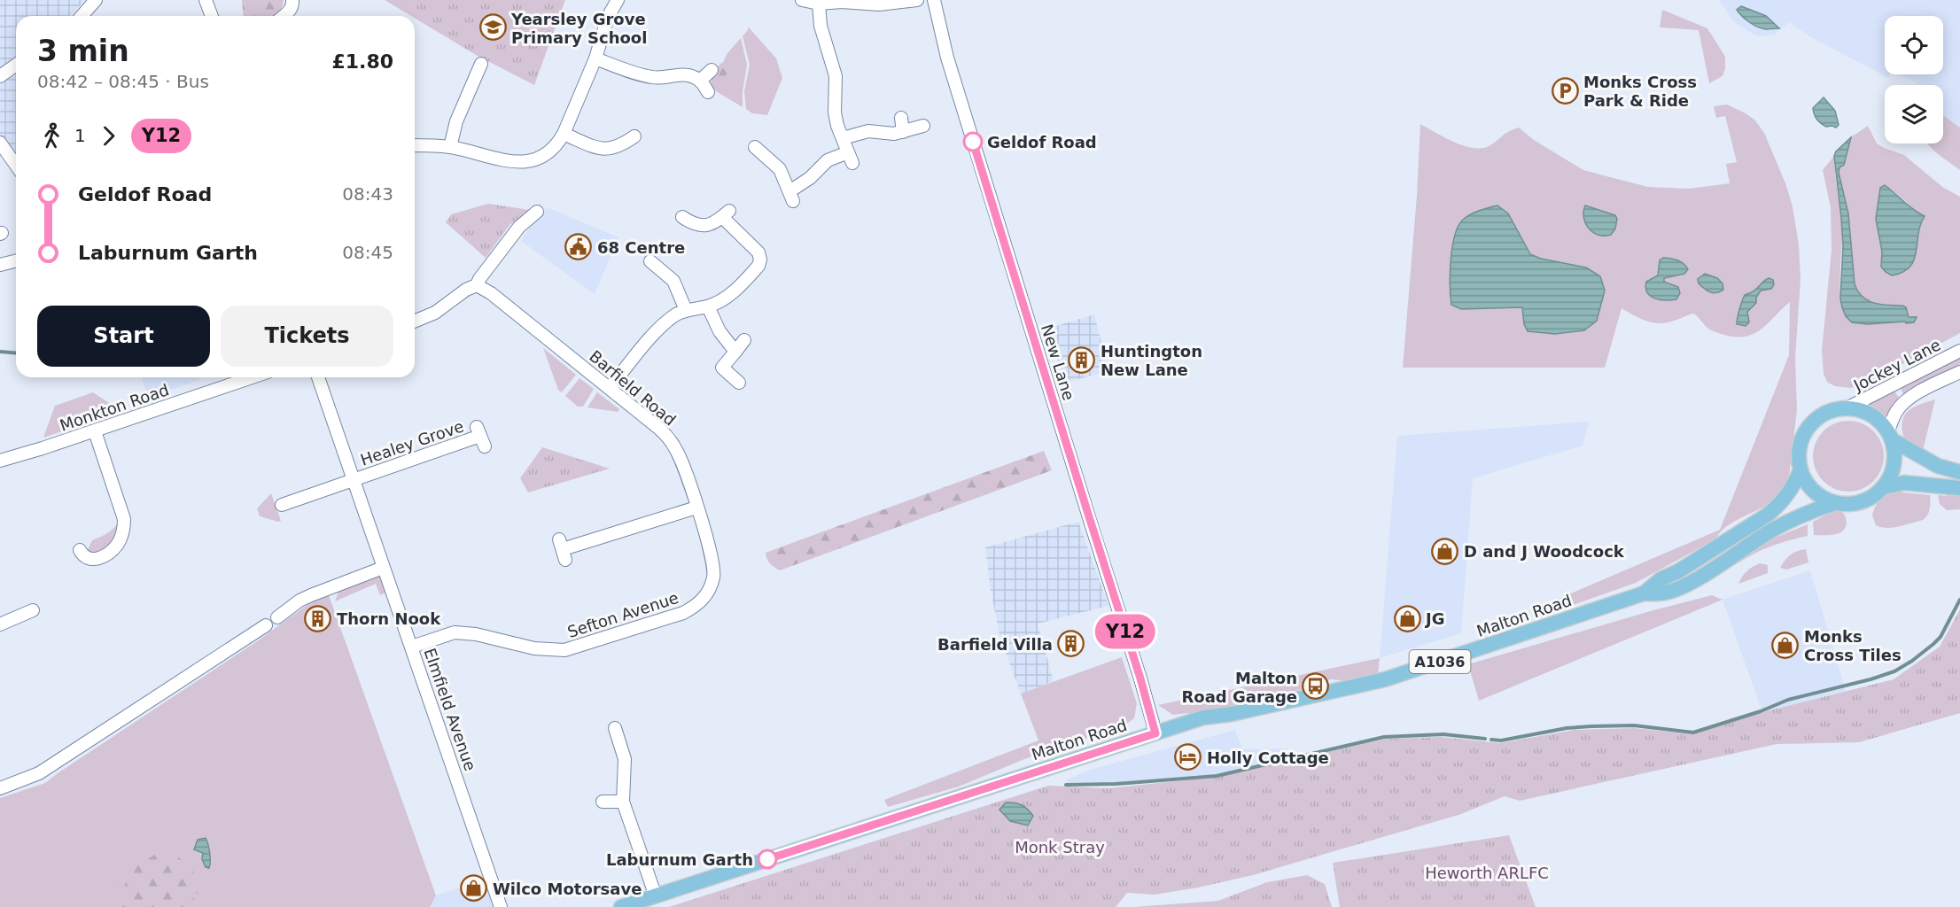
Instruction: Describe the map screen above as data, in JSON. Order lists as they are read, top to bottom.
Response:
{
  "streets": {
    "main road": ["Malton Road", "A1036"],
    "street": [
      "New Lane",
      "Jockey Lane",
      "Barfield Road",
      "Monkton Road",
      "Healey Grove",
      "Sefton Avenue",
      "Elmfield Avenue"
    ]
  },
  "crossings": [
    ["New Lane", "Malton Road"],
    ["Jockey Lane", "Malton Road"],
    ["Barfield Road", "Sefton Avenue"],
    ["Healey Grove", "Elmfield Avenue"],
    ["Sefton Avenue", "Elmfield Avenue"]
  ],
  "parks": ["Monk Stray", "Heworth ARLFC"],
  "places": {
    "school or university": ["Yearsley Grove Primary School"],
    "parking": ["Monks Cross Park & Ride"],
    "other": ["Geldof Road", "Laburnum Garth"],
    "public building": ["68 Centre"],
    "building": ["Huntington New Lane", "Thorn Nook", "Barfield Villa"],
    "shop": [
      "D and J Woodcock",
      "JG",
      "Monks Cross Tiles",
      "Wilco Motorsave"
    ],
    "bus stop": ["Malton Road Garage"],
    "hotel": ["Holly Cottage"]
  },
  "lines": ["bus line Y12"],
  "page": {
    "on_map": "Y12",
    "heading": ["3 min", "08:42 – 08:45 · Bus", "£1.80"],
    "legs": ["1", "Y12"],
    "list": [
      {
        "name": "Geldof Road",
        "value": "08:43"
      },
      {
        "name": "Laburnum Garth",
        "value": "08:45"
      }
    ],
    "buttons": ["Start", "Tickets"]
  }
}
